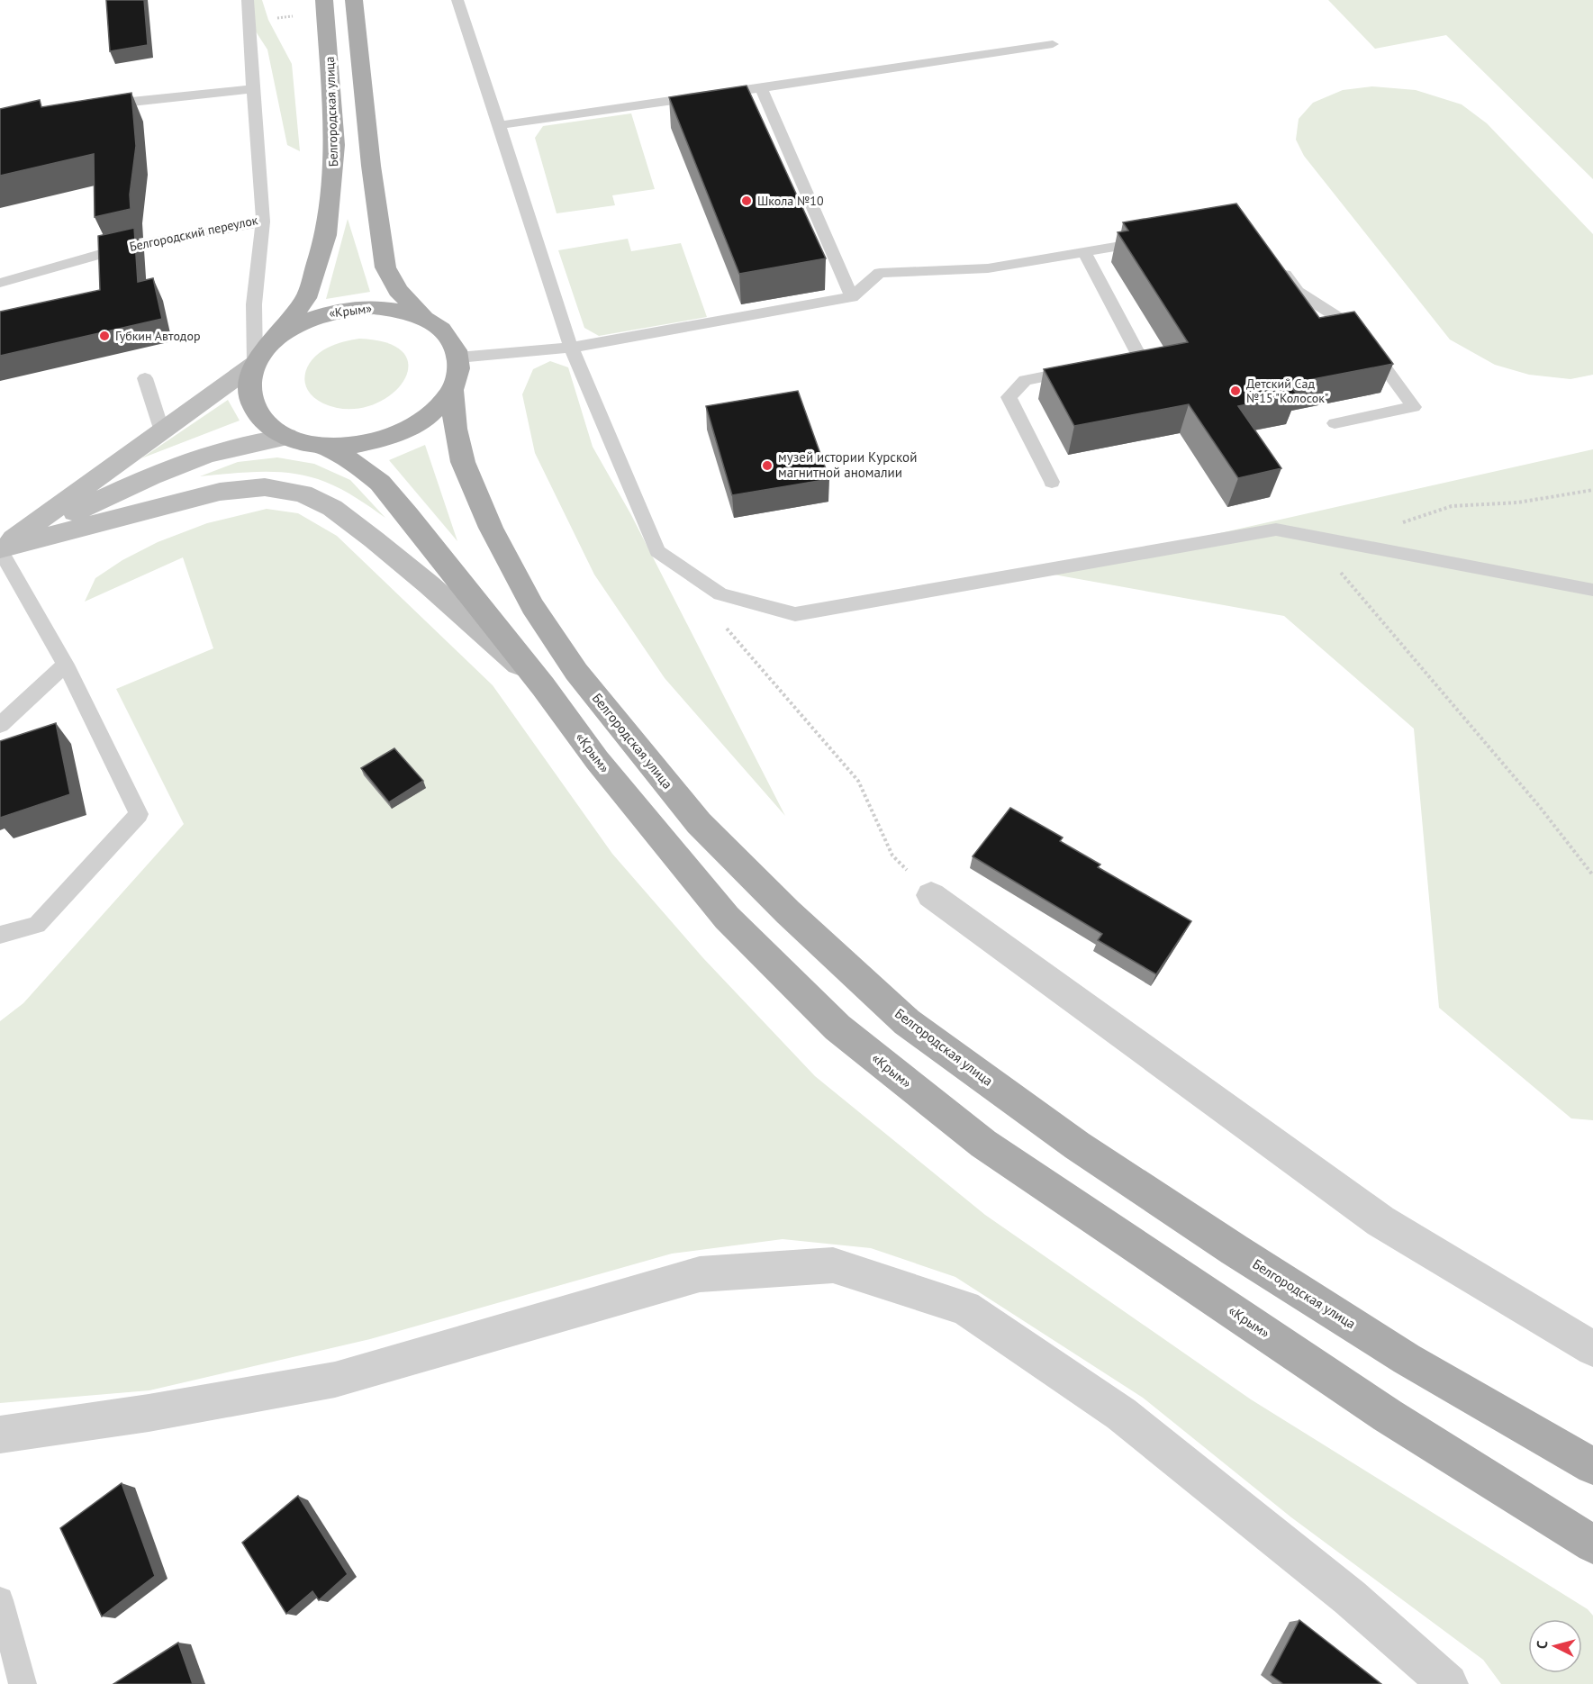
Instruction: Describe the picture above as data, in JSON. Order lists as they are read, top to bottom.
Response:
{
  "streets": {
    "main road": ["Белгородская улица", "«Крым»"],
    "lane": ["Белгородский переулок"]
  },
  "crossings": [
    ["Белгородская улица", "«Крым»"]
  ],
  "places": [
    "Школа №10",
    "Губкин Автодор",
    "Детский Сад №15 \"Колосок\"",
    "музей истории Курской магнитной аномалии"
  ],
  "north": "left"
}
